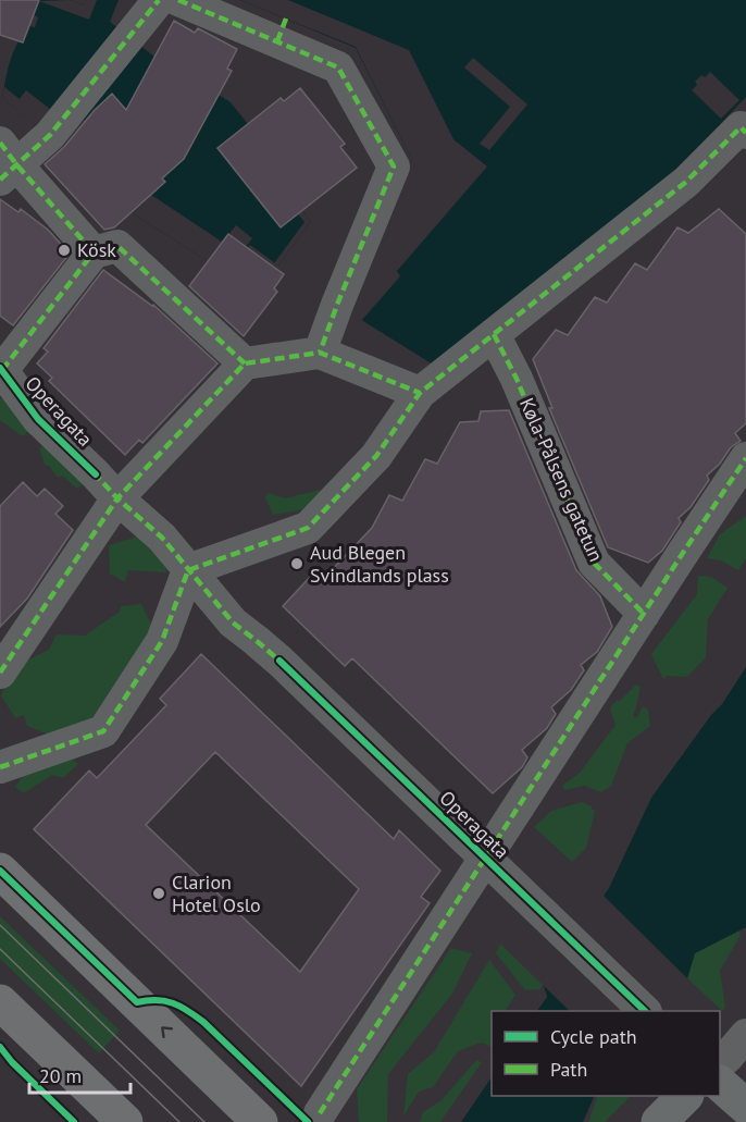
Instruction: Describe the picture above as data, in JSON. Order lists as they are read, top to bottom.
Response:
{
  "streets": {
    "street": ["Operagata", "Køla-Pålsens gatetun"]
  },
  "crossings": [
    ["Operagata", "Køla-Pålsens gatetun"]
  ],
  "places": ["Kösk", "Aud Blegen Svindlands plass", "Clarion Hotel Oslo"],
  "legend": ["Cycle path", "Path"],
  "scale_bar": "20 m"
}
